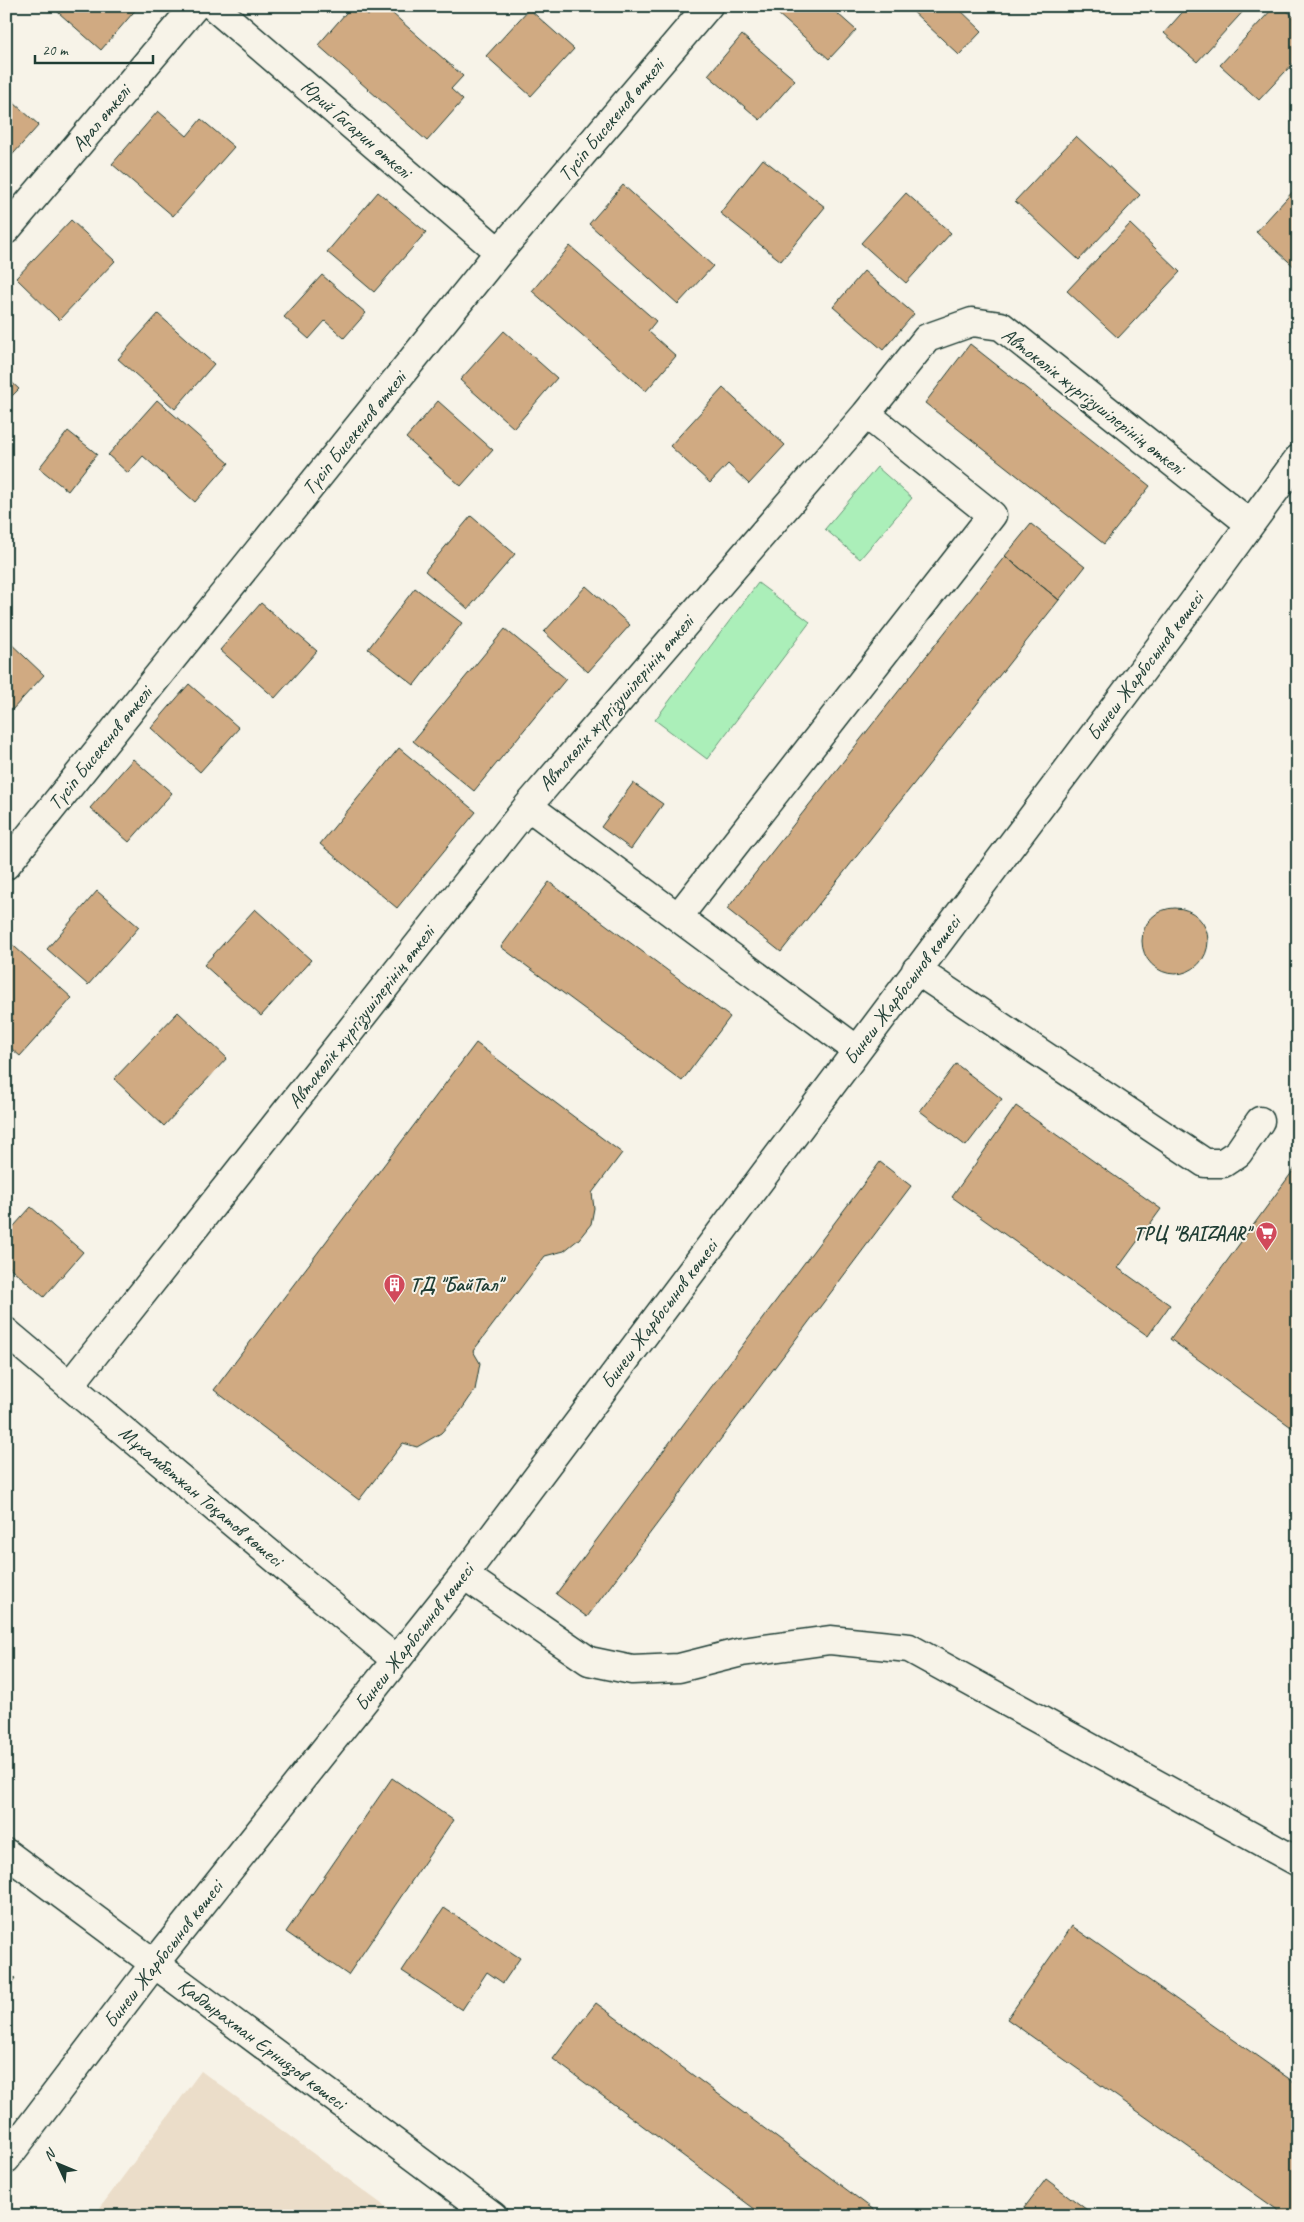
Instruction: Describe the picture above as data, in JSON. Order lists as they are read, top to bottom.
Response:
{
  "streets": {
    "street": [
      "Арал өткелі",
      "Түсіп Бисекенов өткелі",
      "Юрий Гагарин өткелі",
      "Автокөлік жүргізушілерінің өткелі",
      "Бинеш Жарбосынов көшесі",
      "Мұхамбетжан Тоқатов көшесі",
      "Қабдырахман Ерниязов көшесі"
    ]
  },
  "crossings": [
    ["Түсіп Бисекенов өткелі", "Юрий Гагарин өткелі"],
    ["Автокөлік жүргізушілерінің өткелі", "Бинеш Жарбосынов көшесі"],
    ["Автокөлік жүргізушілерінің өткелі", "Мұхамбетжан Тоқатов көшесі"],
    ["Бинеш Жарбосынов көшесі", "Мұхамбетжан Тоқатов көшесі"],
    ["Бинеш Жарбосынов көшесі", "Қабдырахман Ерниязов көшесі"]
  ],
  "places": {
    "supermarket": ["ТРЦ \"BAIZAAR\""],
    "building": ["ТД \"БайТал\""]
  },
  "scale_bar": "20 m",
  "north": "top left"
}
